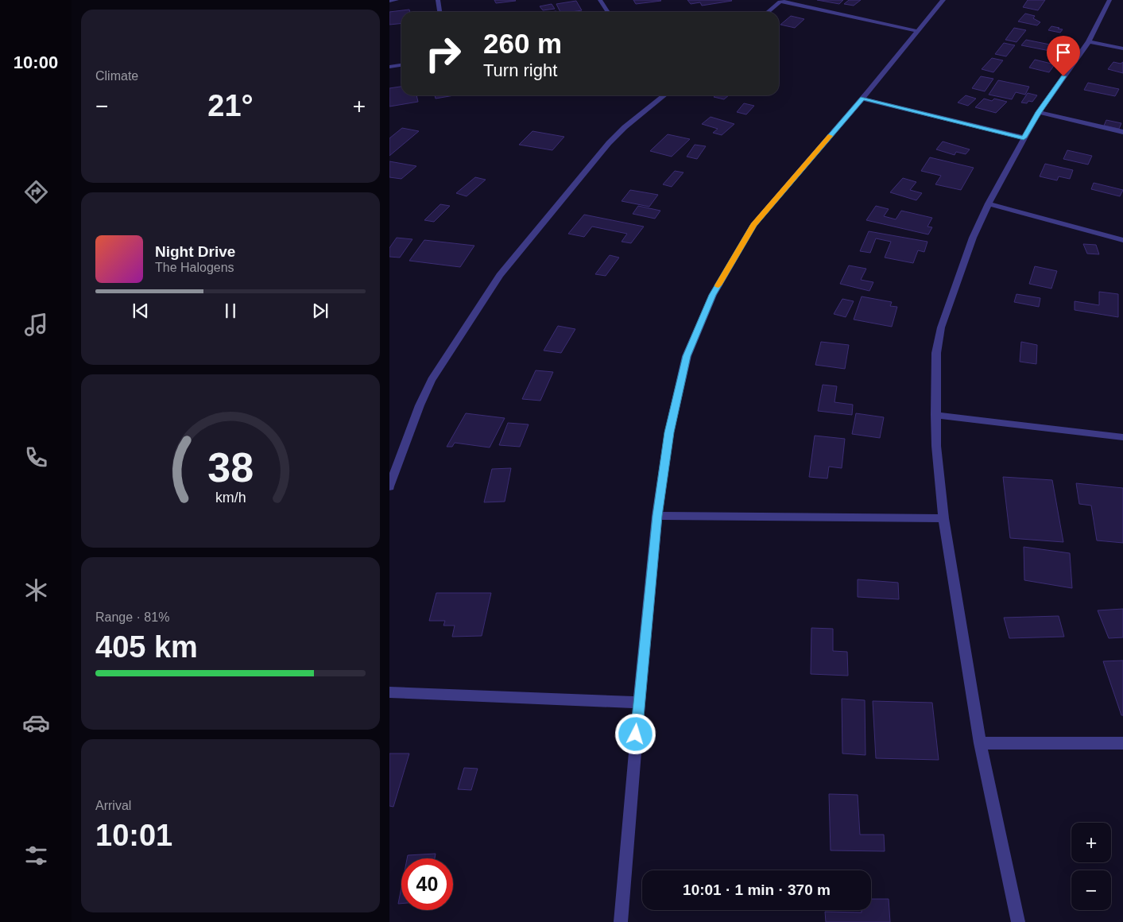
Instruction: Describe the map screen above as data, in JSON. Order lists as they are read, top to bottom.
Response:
{
  "page": {
    "tabs": "10:00",
    "tile": [
      "Climate",
      ["Range · 81%", "405 km"],
      ["Arrival", "10:01"]
    ],
    "turn": ["260 m", "Turn right"],
    "heat": ["−", "21°", "+"],
    "song": ["Night Drive", "The Halogens"],
    "map_buttons": ["+", "−"],
    "limit": "40",
    "trip": "10:01 · 1 min · 370 m",
    "gauge": ["38", "km/h"]
  }
}
